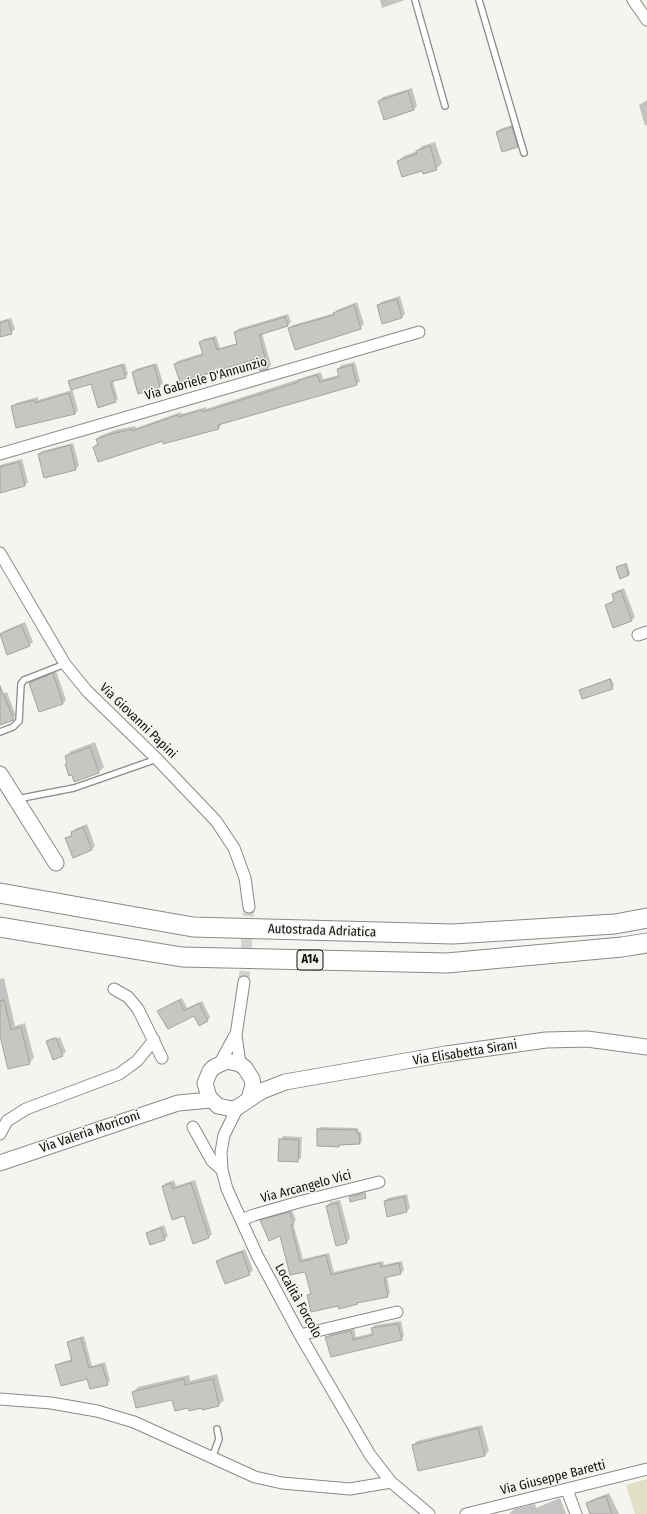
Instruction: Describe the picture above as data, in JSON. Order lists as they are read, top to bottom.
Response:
{
  "streets": {
    "highway": ["Autostrada Adriatica", "A14"],
    "main road": ["Via Elisabetta Sirani", "Via Valeria Moriconi"],
    "street": [
      "Via Gabriele D'Annunzio",
      "Via Giovanni Papini",
      "Via Arcangelo Vici",
      "Località Forcolo",
      "Via Giuseppe Baretti"
    ]
  },
  "crossings": [
    ["Via Elisabetta Sirani", "Via Valeria Moriconi"],
    ["Via Arcangelo Vici", "Località Forcolo"]
  ]
}
